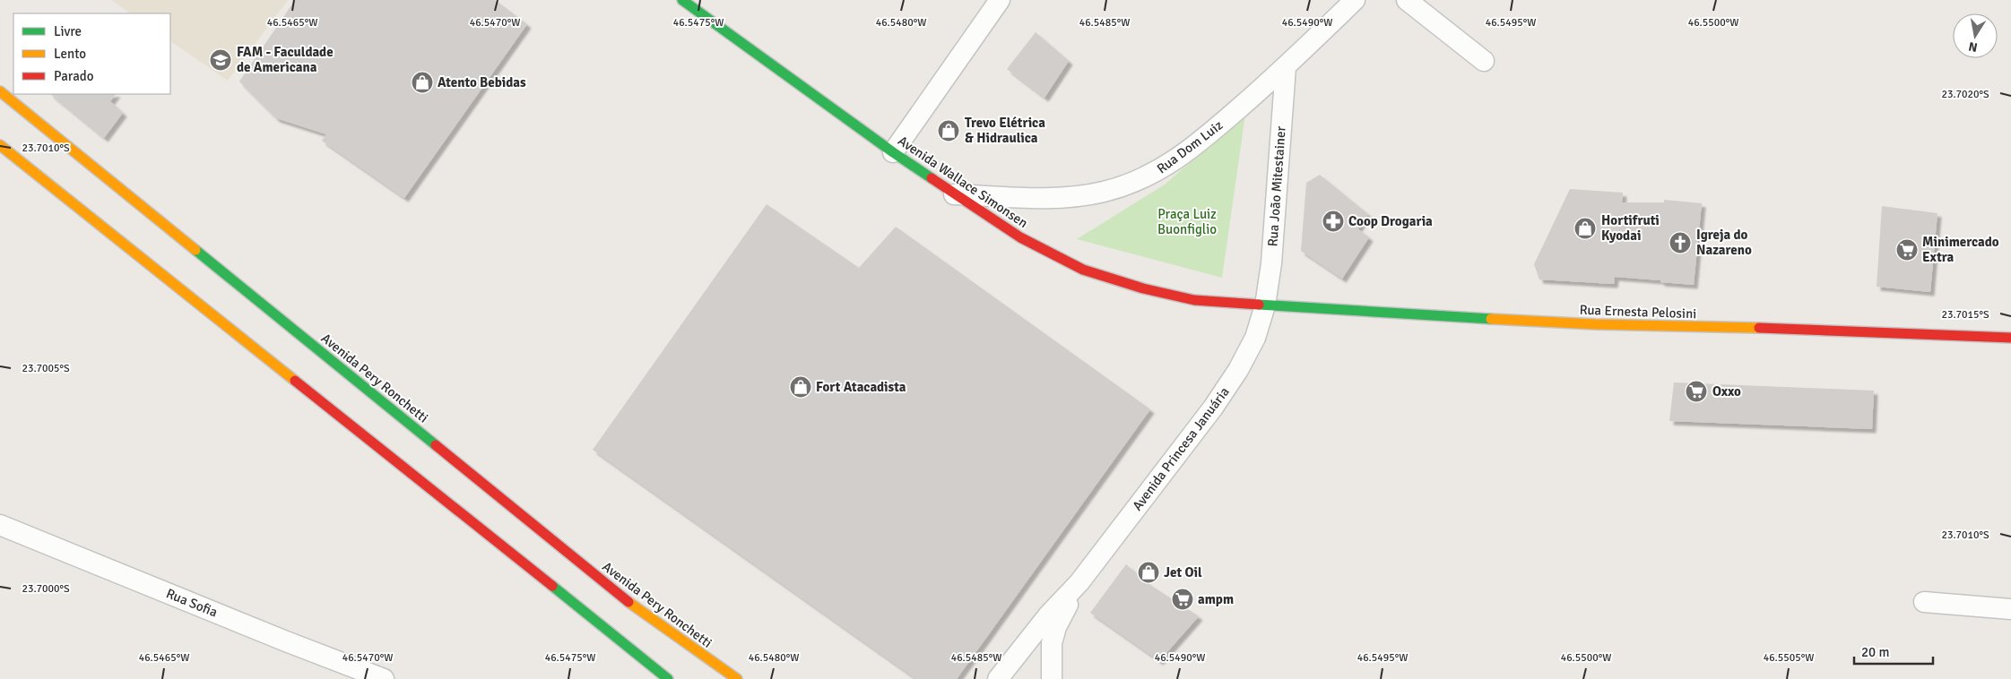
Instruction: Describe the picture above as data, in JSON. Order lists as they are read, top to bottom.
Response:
{
  "streets": {
    "main road": ["Avenida Wallace Simonsen", "Rua Ernesta Pelosini", "Avenida Pery Ronchetti"],
    "street": [
      "Rua Dom Luiz",
      "Rua João Mitestainer",
      "Avenida Princesa Januária",
      "Rua Sofia"
    ]
  },
  "crossings": [
    ["Rua Dom Luiz", "Avenida Wallace Simonsen"],
    ["Rua Dom Luiz", "Rua João Mitestainer"],
    ["Avenida Wallace Simonsen", "Rua João Mitestainer"],
    ["Avenida Wallace Simonsen", "Rua Ernesta Pelosini"],
    ["Avenida Wallace Simonsen", "Avenida Princesa Januária"],
    ["Rua João Mitestainer", "Rua Ernesta Pelosini"],
    ["Rua João Mitestainer", "Avenida Princesa Januária"],
    ["Rua Ernesta Pelosini", "Avenida Princesa Januária"]
  ],
  "parks": ["Praça Luiz Buonfiglio"],
  "places": {
    "school or university": ["FAM - Faculdade de Americana"],
    "shop": [
      "Atento Bebidas",
      "Trevo Elétrica & Hidraulica",
      "Hortifruti Kyodai",
      "Fort Atacadista",
      "Jet Oil"
    ],
    "pharmacy": ["Coop Drogaria"],
    "church": ["Igreja do Nazareno"],
    "supermarket": ["Minimercado Extra", "Oxxo", "ampm"]
  },
  "legend": ["Livre", "Lento", "Parado"],
  "scale_bar": "20 m",
  "north": "bottom",
  "coordinates": [
    "46.5465°W",
    "46.5470°W",
    "46.5475°W",
    "46.5480°W",
    "46.5485°W",
    "46.5490°W",
    "46.5495°W",
    "46.5500°W",
    "23.7020°S",
    "23.7010°S",
    "23.7015°S",
    "23.7005°S",
    "23.7000°S",
    "46.5505°W"
  ]
}
